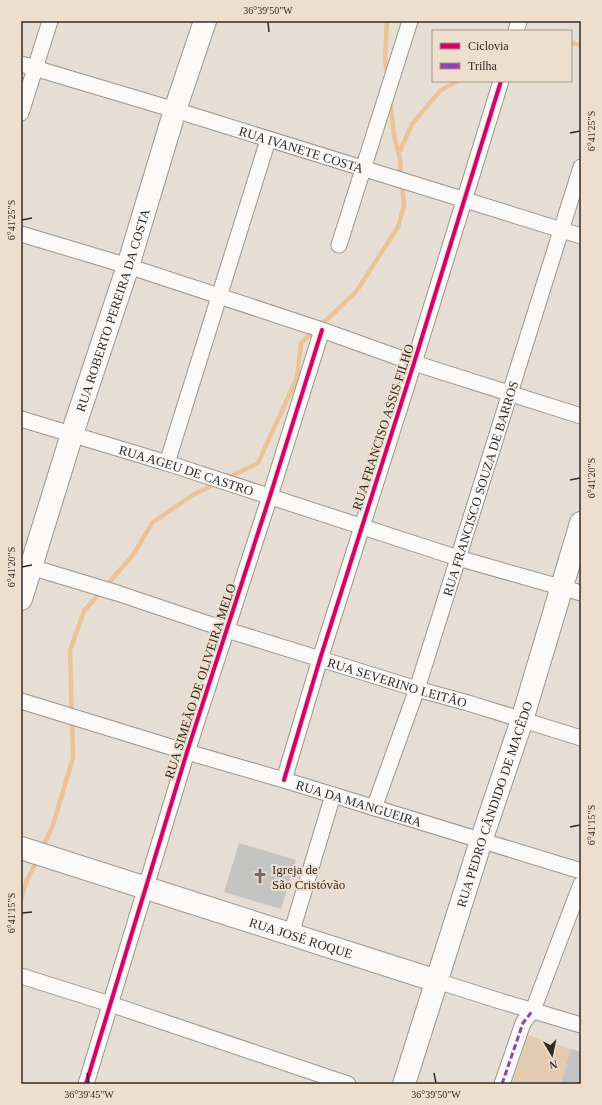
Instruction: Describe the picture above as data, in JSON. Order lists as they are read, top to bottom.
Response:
{
  "streets": {
    "street": [
      "RUA IVANETE COSTA",
      "RUA ROBERTO PEREIRA DA COSTA",
      "RUA FRANCISO ASSIS FILHO",
      "RUA AGEU DE CASTRO",
      "RUA FRANCISCO SOUZA DE BARROS",
      "RUA SIMEÃO DE OLIVEIRA MELO",
      "RUA SEVERINO LEITÃO",
      "RUA DA MANGUEIRA",
      "RUA PEDRO CÂNDIDO DE MACÊDO",
      "RUA JOSÉ ROQUE"
    ]
  },
  "crossings": [
    ["RUA IVANETE COSTA", "RUA ROBERTO PEREIRA DA COSTA"],
    ["RUA IVANETE COSTA", "RUA FRANCISO ASSIS FILHO"],
    ["RUA IVANETE COSTA", "RUA FRANCISCO SOUZA DE BARROS"],
    ["RUA ROBERTO PEREIRA DA COSTA", "RUA AGEU DE CASTRO"],
    ["RUA ROBERTO PEREIRA DA COSTA", "RUA SEVERINO LEITÃO"],
    ["RUA FRANCISO ASSIS FILHO", "RUA AGEU DE CASTRO"],
    ["RUA FRANCISO ASSIS FILHO", "RUA SEVERINO LEITÃO"],
    ["RUA FRANCISO ASSIS FILHO", "RUA DA MANGUEIRA"],
    ["RUA AGEU DE CASTRO", "RUA FRANCISCO SOUZA DE BARROS"],
    ["RUA AGEU DE CASTRO", "RUA SIMEÃO DE OLIVEIRA MELO"],
    ["RUA AGEU DE CASTRO", "RUA PEDRO CÂNDIDO DE MACÊDO"],
    ["RUA FRANCISCO SOUZA DE BARROS", "RUA SEVERINO LEITÃO"],
    ["RUA FRANCISCO SOUZA DE BARROS", "RUA DA MANGUEIRA"],
    ["RUA SIMEÃO DE OLIVEIRA MELO", "RUA SEVERINO LEITÃO"],
    ["RUA SIMEÃO DE OLIVEIRA MELO", "RUA DA MANGUEIRA"],
    ["RUA SIMEÃO DE OLIVEIRA MELO", "RUA JOSÉ ROQUE"],
    ["RUA SEVERINO LEITÃO", "RUA PEDRO CÂNDIDO DE MACÊDO"],
    ["RUA DA MANGUEIRA", "RUA PEDRO CÂNDIDO DE MACÊDO"],
    ["RUA PEDRO CÂNDIDO DE MACÊDO", "RUA JOSÉ ROQUE"]
  ],
  "places": {
    "church": ["Igreja de São Cristóvão"]
  },
  "legend": ["Ciclovia", "Trilha"],
  "north": "bottom",
  "coordinates": [
    "36°39'50\"W",
    "6°41'25\"S",
    "6°41'20\"S",
    "6°41'15\"S",
    "36°39'45\"W"
  ]
}
